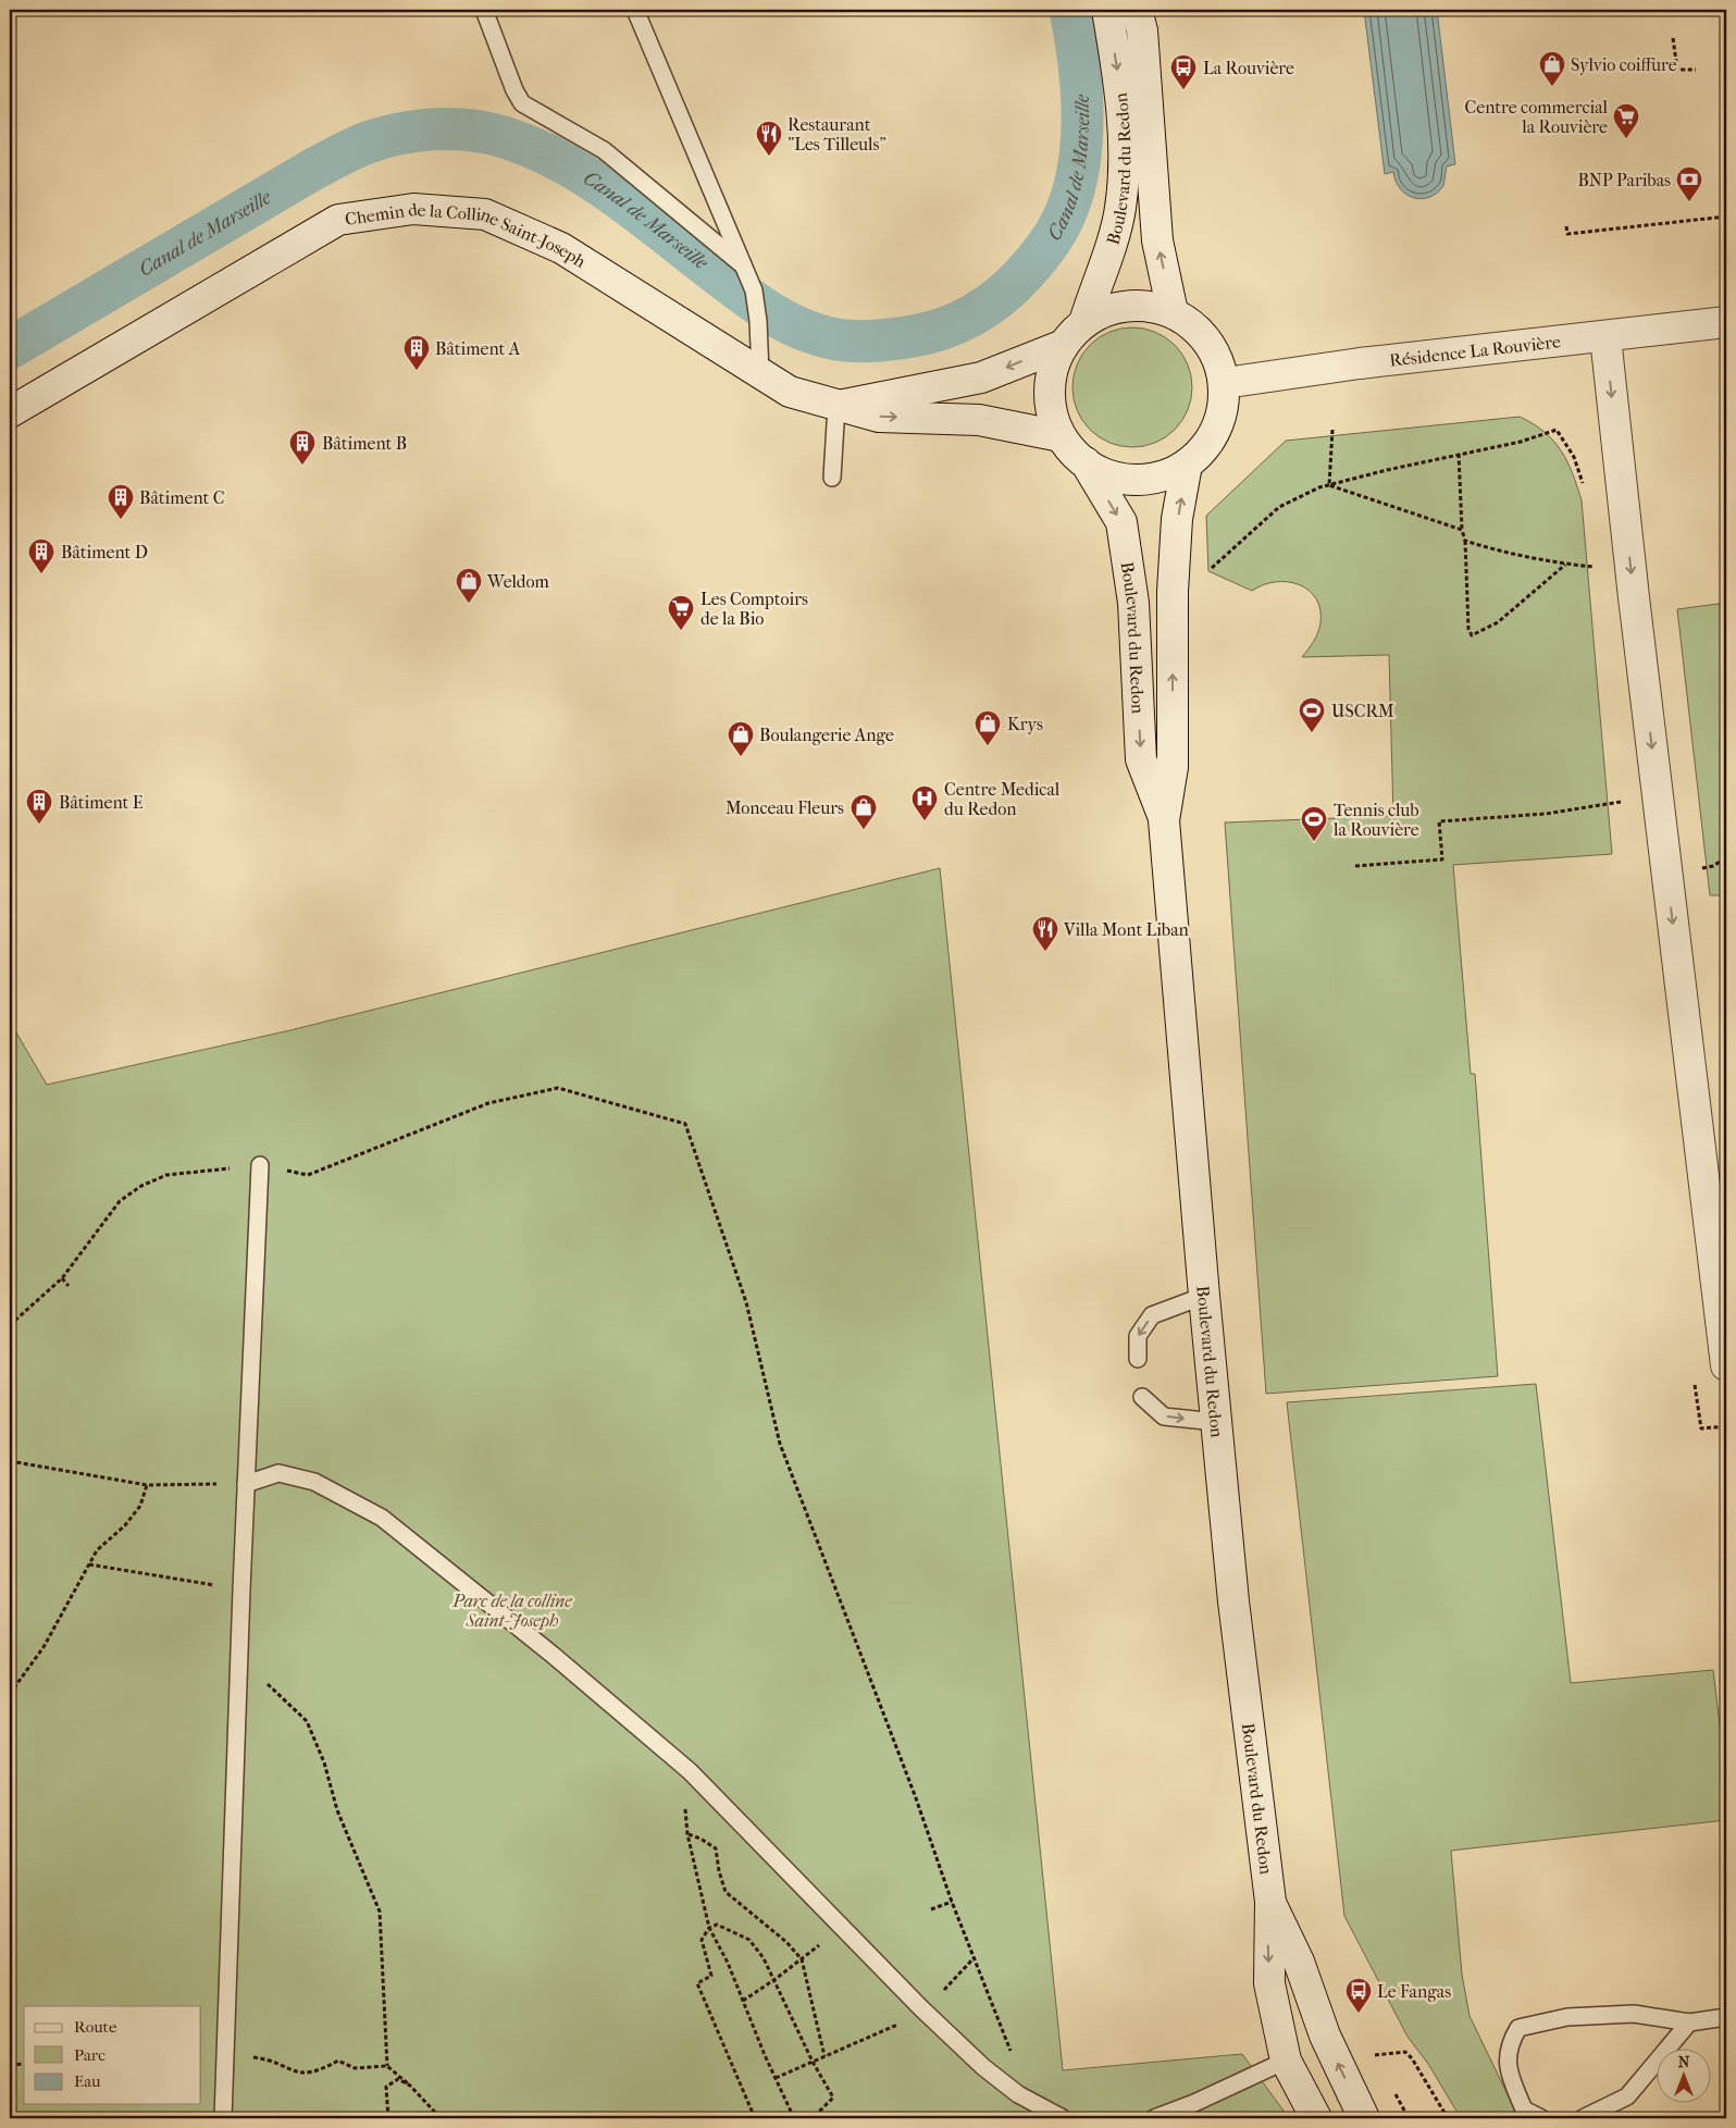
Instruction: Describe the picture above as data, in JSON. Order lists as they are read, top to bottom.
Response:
{
  "streets": {
    "street": ["Boulevard du Redon", "Chemin de la Colline Saint-Joseph", "Résidence La Rouvière"]
  },
  "crossings": [
    ["Boulevard du Redon", "Chemin de la Colline Saint-Joseph"],
    ["Boulevard du Redon", "Résidence La Rouvière"],
    ["Chemin de la Colline Saint-Joseph", "Résidence La Rouvière"]
  ],
  "water": ["Canal de Marseille"],
  "parks": ["Parc de la colline Saint-Joseph"],
  "places": {
    "shop": [
      "Sylvio coiffure",
      "Weldom",
      "Krys",
      "Boulangerie Ange",
      "Monceau Fleurs"
    ],
    "bus stop": ["La Rouvière", "Le Fangas"],
    "supermarket": ["Centre commercial la Rouvière", "Les Comptoirs de la Bio"],
    "restaurant": ["Restaurant \"Les Tilleuls\"", "Villa Mont Liban"],
    "bank": ["BNP Paribas"],
    "building": [
      "Bâtiment A",
      "Bâtiment B",
      "Bâtiment C",
      "Bâtiment D",
      "Bâtiment E"
    ],
    "sports": ["USCRM", "Tennis club la Rouvière"],
    "hospital": ["Centre Medical du Redon"]
  },
  "legend": ["Route", "Parc", "Eau"],
  "north": "top"
}
